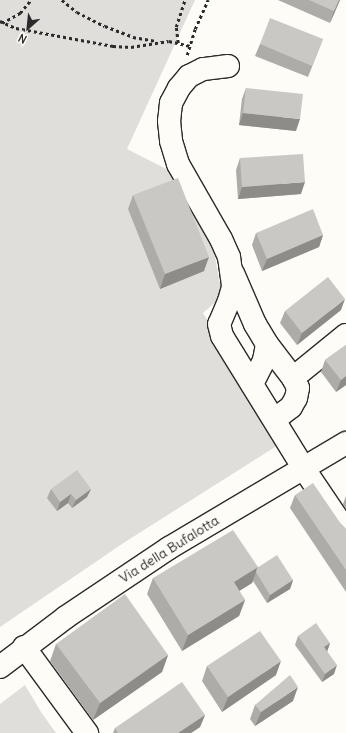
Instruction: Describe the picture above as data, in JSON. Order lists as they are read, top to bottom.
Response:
{
  "streets": {
    "street": ["Via della Bufalotta"]
  },
  "north": "bottom left"
}
